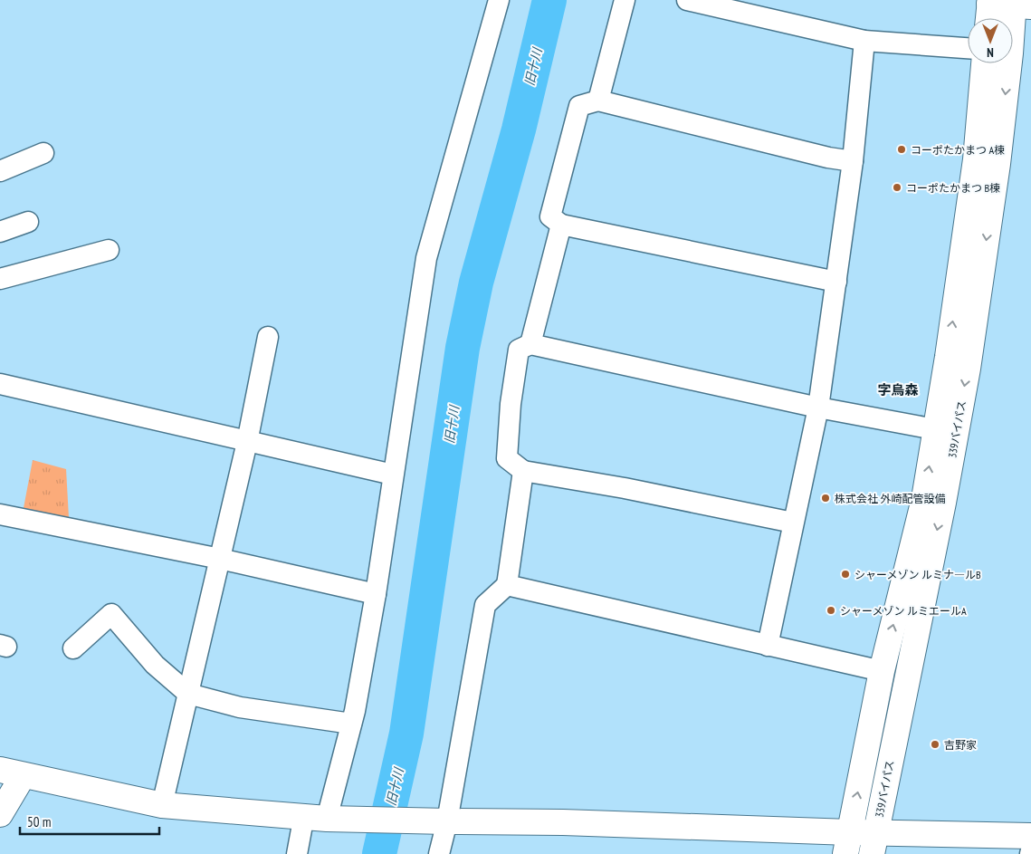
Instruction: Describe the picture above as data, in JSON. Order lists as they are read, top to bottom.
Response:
{
  "streets": {
    "street": ["339バイパス"]
  },
  "districts": ["字烏森"],
  "water": ["旧十川"],
  "places": [
    "コーポたかまつ A棟",
    "コーポたかまつ B棟",
    "株式会社 外崎配管設備",
    "シャーメゾン ルミナ―ルB",
    "シャーメゾン ルミエールA",
    "吉野家"
  ],
  "scale_bar": "50 m",
  "north": "bottom"
}
